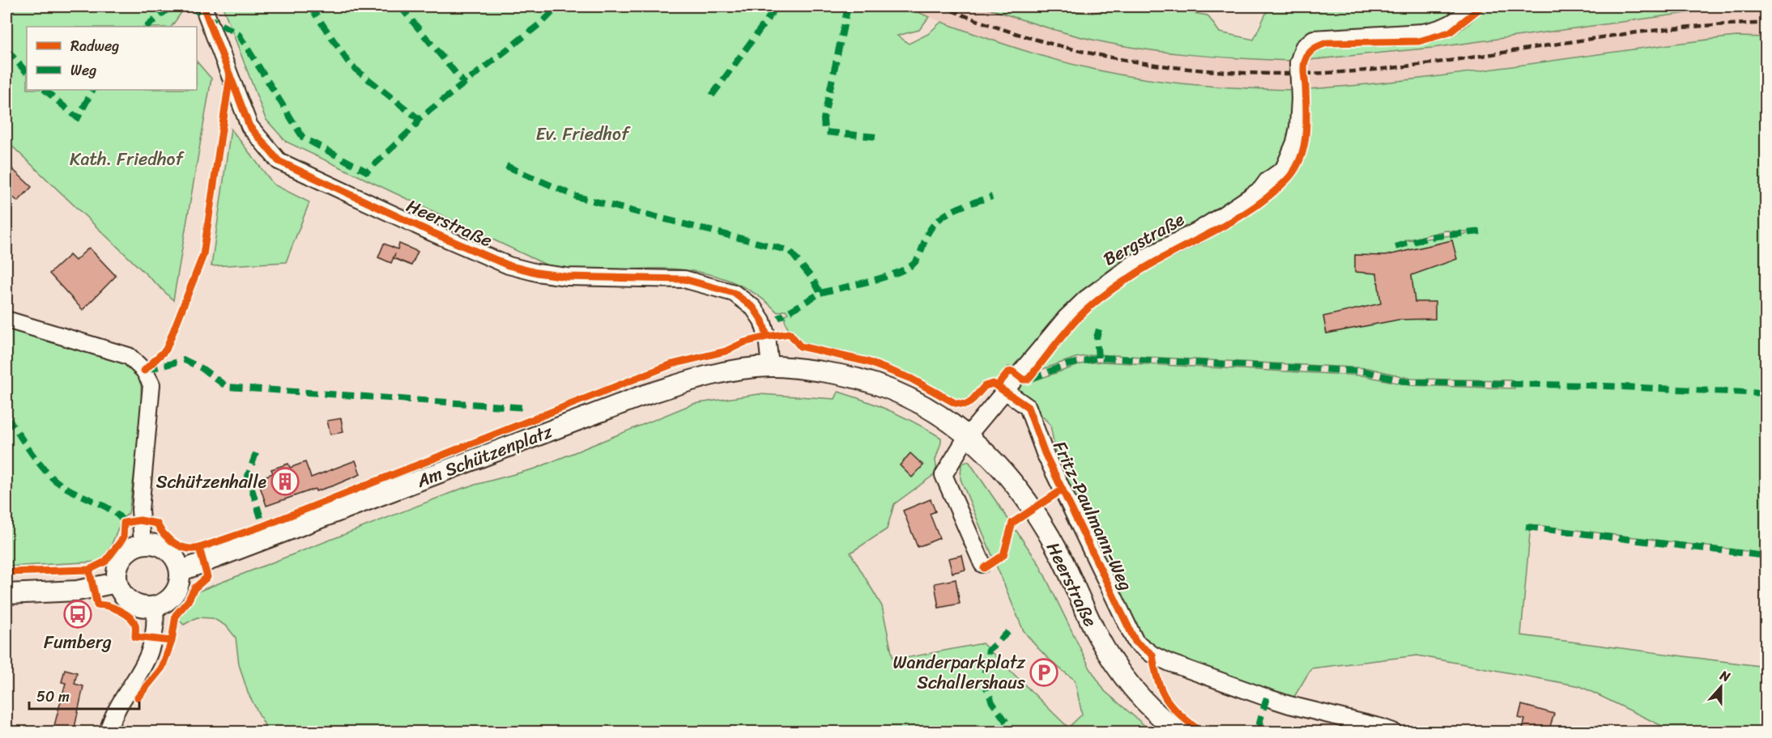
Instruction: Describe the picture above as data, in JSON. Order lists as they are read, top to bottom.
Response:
{
  "streets": {
    "main road": ["Heerstraße", "Am Schützenplatz"],
    "street": ["Bergstraße", "Fritz-Paulmann-Weg"]
  },
  "crossings": [
    ["Heerstraße", "Bergstraße"],
    ["Heerstraße", "Am Schützenplatz"],
    ["Bergstraße", "Fritz-Paulmann-Weg"]
  ],
  "parks": ["Ev. Friedhof", "Kath. Friedhof"],
  "places": {
    "building": ["Schützenhalle"],
    "bus stop": ["Fumberg"],
    "parking": ["Wanderparkplatz Schallershaus"]
  },
  "legend": ["Radweg", "Weg"],
  "scale_bar": "50 m",
  "north": "top"
}
